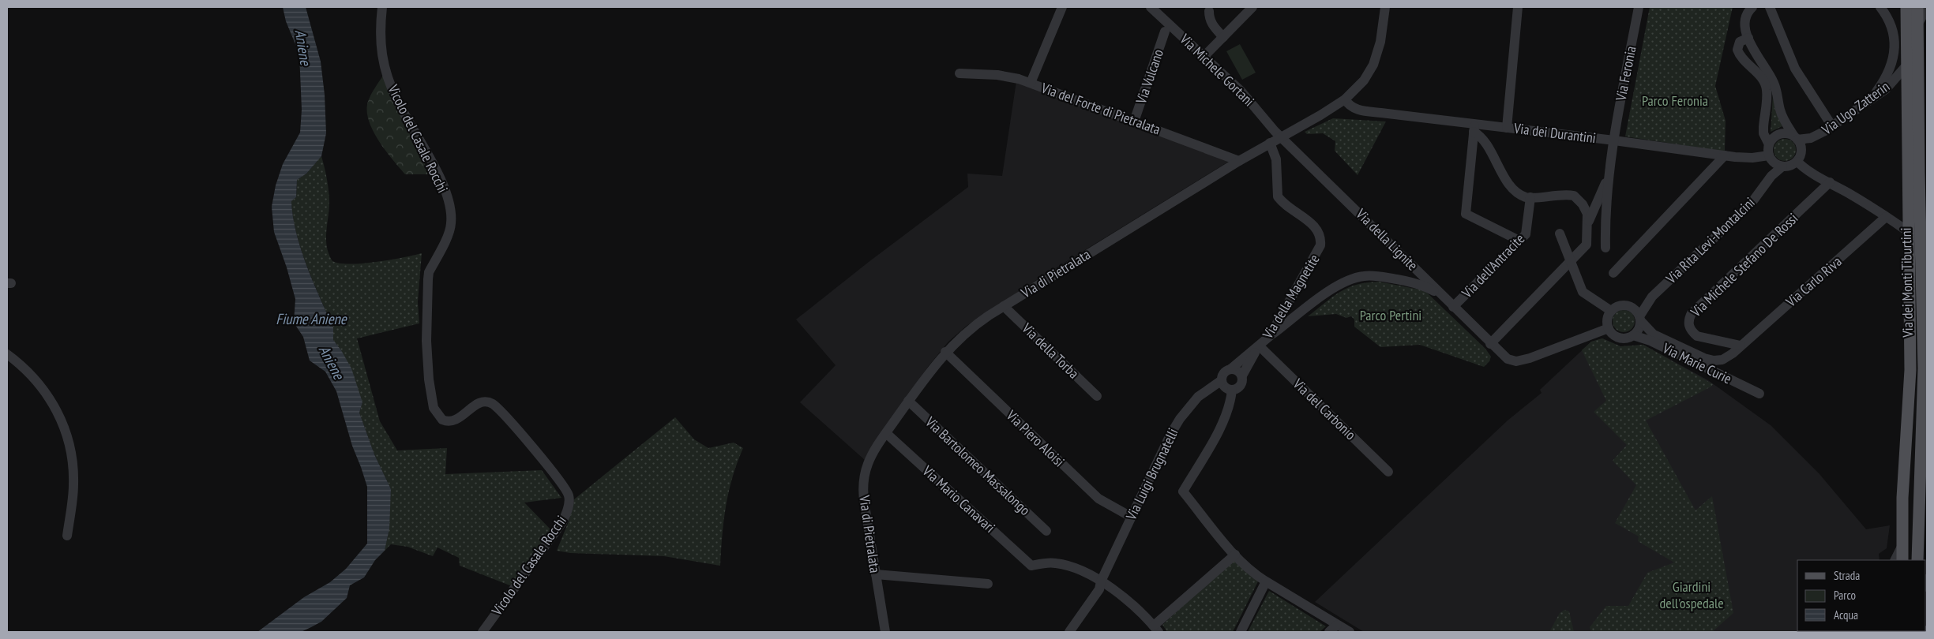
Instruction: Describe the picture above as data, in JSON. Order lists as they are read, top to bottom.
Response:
{
  "streets": {
    "main road": ["Via dei Monti Tiburtini"],
    "street": [
      "Via Michele Gortani",
      "Via Feronia",
      "Via Vulcano",
      "Via Ugo Zatterin",
      "Via del Forte di Pietralata",
      "Via dei Durantini",
      "Vicolo del Casale Rocchi",
      "Via della Lignite",
      "Via Rita Levi-Montalcini",
      "Via Michele Stefano De Rossi",
      "Via dell'Antracite",
      "Via di Pietralata",
      "Via Carlo Riva",
      "Via della Magnetite",
      "Via della Torba",
      "Via Marie Curie",
      "Via del Carbonio",
      "Via Piero Aloisi",
      "Via Bartolomeo Massalongo",
      "Via Luigi Brugnatelli",
      "Via Mario Canavari"
    ]
  },
  "crossings": [
    ["Via Michele Gortani", "Via della Lignite"],
    ["Via Michele Gortani", "Via di Pietralata"],
    ["Via Feronia", "Via dei Durantini"],
    ["Via Vulcano", "Via del Forte di Pietralata"],
    ["Via Ugo Zatterin", "Via dei Durantini"],
    ["Via Ugo Zatterin", "Via Rita Levi-Montalcini"],
    ["Via Ugo Zatterin", "Via dei Monti Tiburtini"],
    ["Via del Forte di Pietralata", "Via di Pietralata"],
    ["Via dei Durantini", "Via Rita Levi-Montalcini"],
    ["Via dei Durantini", "Via di Pietralata"],
    ["Via della Lignite", "Via Rita Levi-Montalcini"],
    ["Via della Lignite", "Via dell'Antracite"],
    ["Via della Lignite", "Via di Pietralata"],
    ["Via della Lignite", "Via Carlo Riva"],
    ["Via della Lignite", "Via Marie Curie"],
    ["Via Rita Levi-Montalcini", "Via Carlo Riva"],
    ["Via Rita Levi-Montalcini", "Via Marie Curie"],
    ["Via Michele Stefano De Rossi", "Via Carlo Riva"],
    ["Via di Pietralata", "Via della Magnetite"],
    ["Via di Pietralata", "Via della Torba"],
    ["Via di Pietralata", "Via Piero Aloisi"],
    ["Via di Pietralata", "Via Bartolomeo Massalongo"],
    ["Via di Pietralata", "Via Mario Canavari"],
    ["Via Carlo Riva", "Via Marie Curie"],
    ["Via della Magnetite", "Via del Carbonio"],
    ["Via della Magnetite", "Via Luigi Brugnatelli"],
    ["Via Piero Aloisi", "Via Luigi Brugnatelli"],
    ["Via Luigi Brugnatelli", "Via Mario Canavari"]
  ],
  "water": ["Aniene", "Fiume Aniene"],
  "parks": ["Parco Feronia", "Parco Pertini", "Giardini dell'ospedale"],
  "legend": ["Strada", "Parco", "Acqua"]
}
